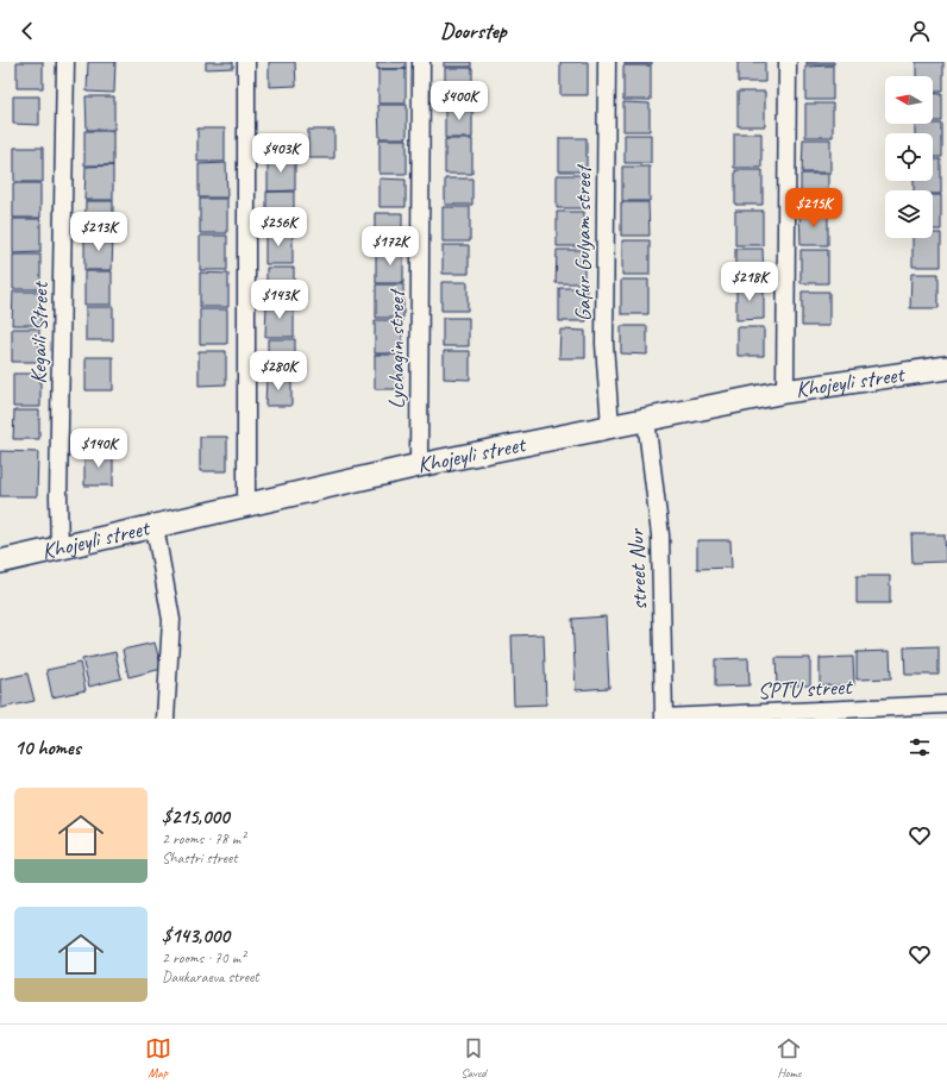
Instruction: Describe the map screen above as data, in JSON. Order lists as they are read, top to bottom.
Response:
{
  "streets": {
    "street": [
      "Gafur Gulyam street",
      "Kegaili Street",
      "Lychagin street",
      "Khojeyli street",
      "street Nur",
      "SPTU street"
    ]
  },
  "crossings": [
    ["Gafur Gulyam street", "Khojeyli street"],
    ["Kegaili Street", "Khojeyli street"],
    ["Lychagin street", "Khojeyli street"],
    ["Khojeyli street", "street Nur"],
    ["street Nur", "SPTU street"]
  ],
  "north": "left",
  "page": {
    "header": "Doorstep",
    "price": [
      "$400K",
      "$403K",
      "$215K",
      "$256K",
      "$213K",
      "$172K",
      "$218K",
      "$143K",
      "$280K",
      "$140K"
    ],
    "heading": "10 homes",
    "list": [
      {
        "name": "$215,000",
        "note": "2 rooms · 78 m² · Shastri street"
      },
      {
        "name": "$143,000",
        "note": "2 rooms · 70 m² · Daukaraeva street"
      }
    ],
    "tabs": ["Map", "Saved", "Home"]
  }
}
